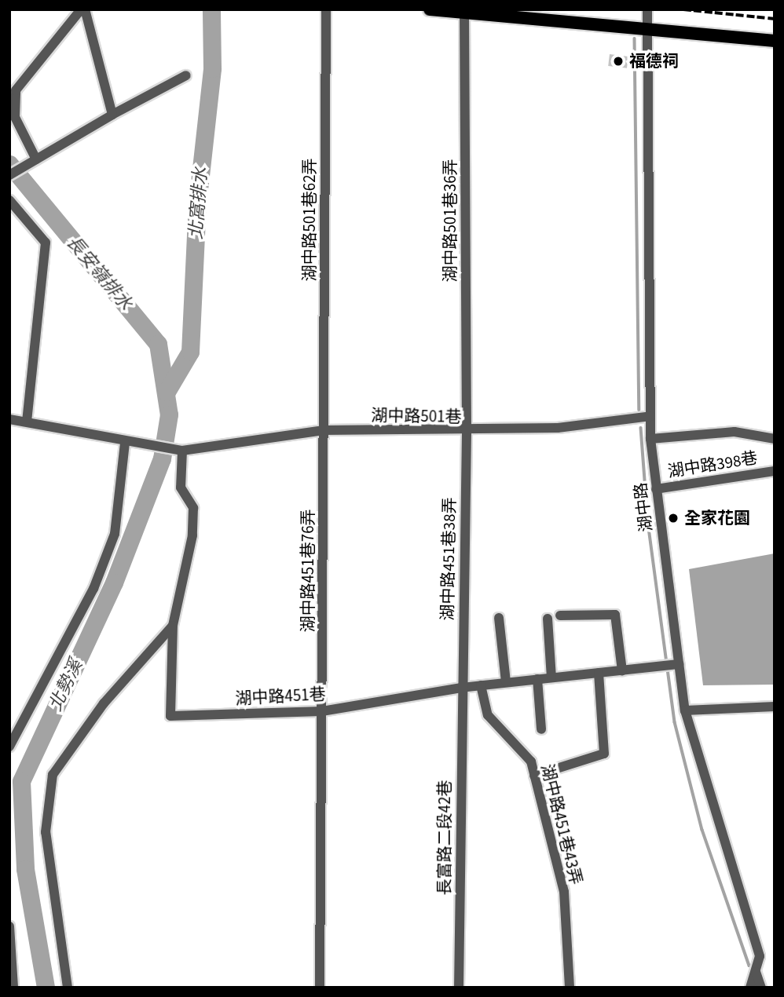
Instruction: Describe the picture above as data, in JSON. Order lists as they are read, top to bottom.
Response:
{
  "streets": {
    "street": [
      "湖中路501巷62弄",
      "湖中路501巷36弄",
      "湖中路501巷",
      "湖中路398巷",
      "湖中路",
      "湖中路451巷38弄",
      "湖中路451巷76弄",
      "湖中路451巷",
      "湖中路451巷43弄",
      "長富路二段42巷"
    ]
  },
  "crossings": [
    ["湖中路501巷62弄", "湖中路501巷"],
    ["湖中路501巷62弄", "湖中路451巷76弄"],
    ["湖中路501巷36弄", "湖中路501巷"],
    ["湖中路501巷36弄", "湖中路451巷38弄"],
    ["湖中路501巷", "湖中路"],
    ["湖中路501巷", "湖中路451巷38弄"],
    ["湖中路501巷", "湖中路451巷76弄"],
    ["湖中路501巷", "湖中路451巷"],
    ["湖中路398巷", "湖中路"],
    ["湖中路", "湖中路451巷"],
    ["湖中路451巷38弄", "湖中路451巷"],
    ["湖中路451巷38弄", "長富路二段42巷"],
    ["湖中路451巷76弄", "湖中路451巷"],
    ["湖中路451巷", "湖中路451巷43弄"],
    ["湖中路451巷", "長富路二段42巷"]
  ],
  "water": ["北窩排水", "長安嶺排水", "北勢溪"],
  "places": ["福德祠", "全家花園"]
}
